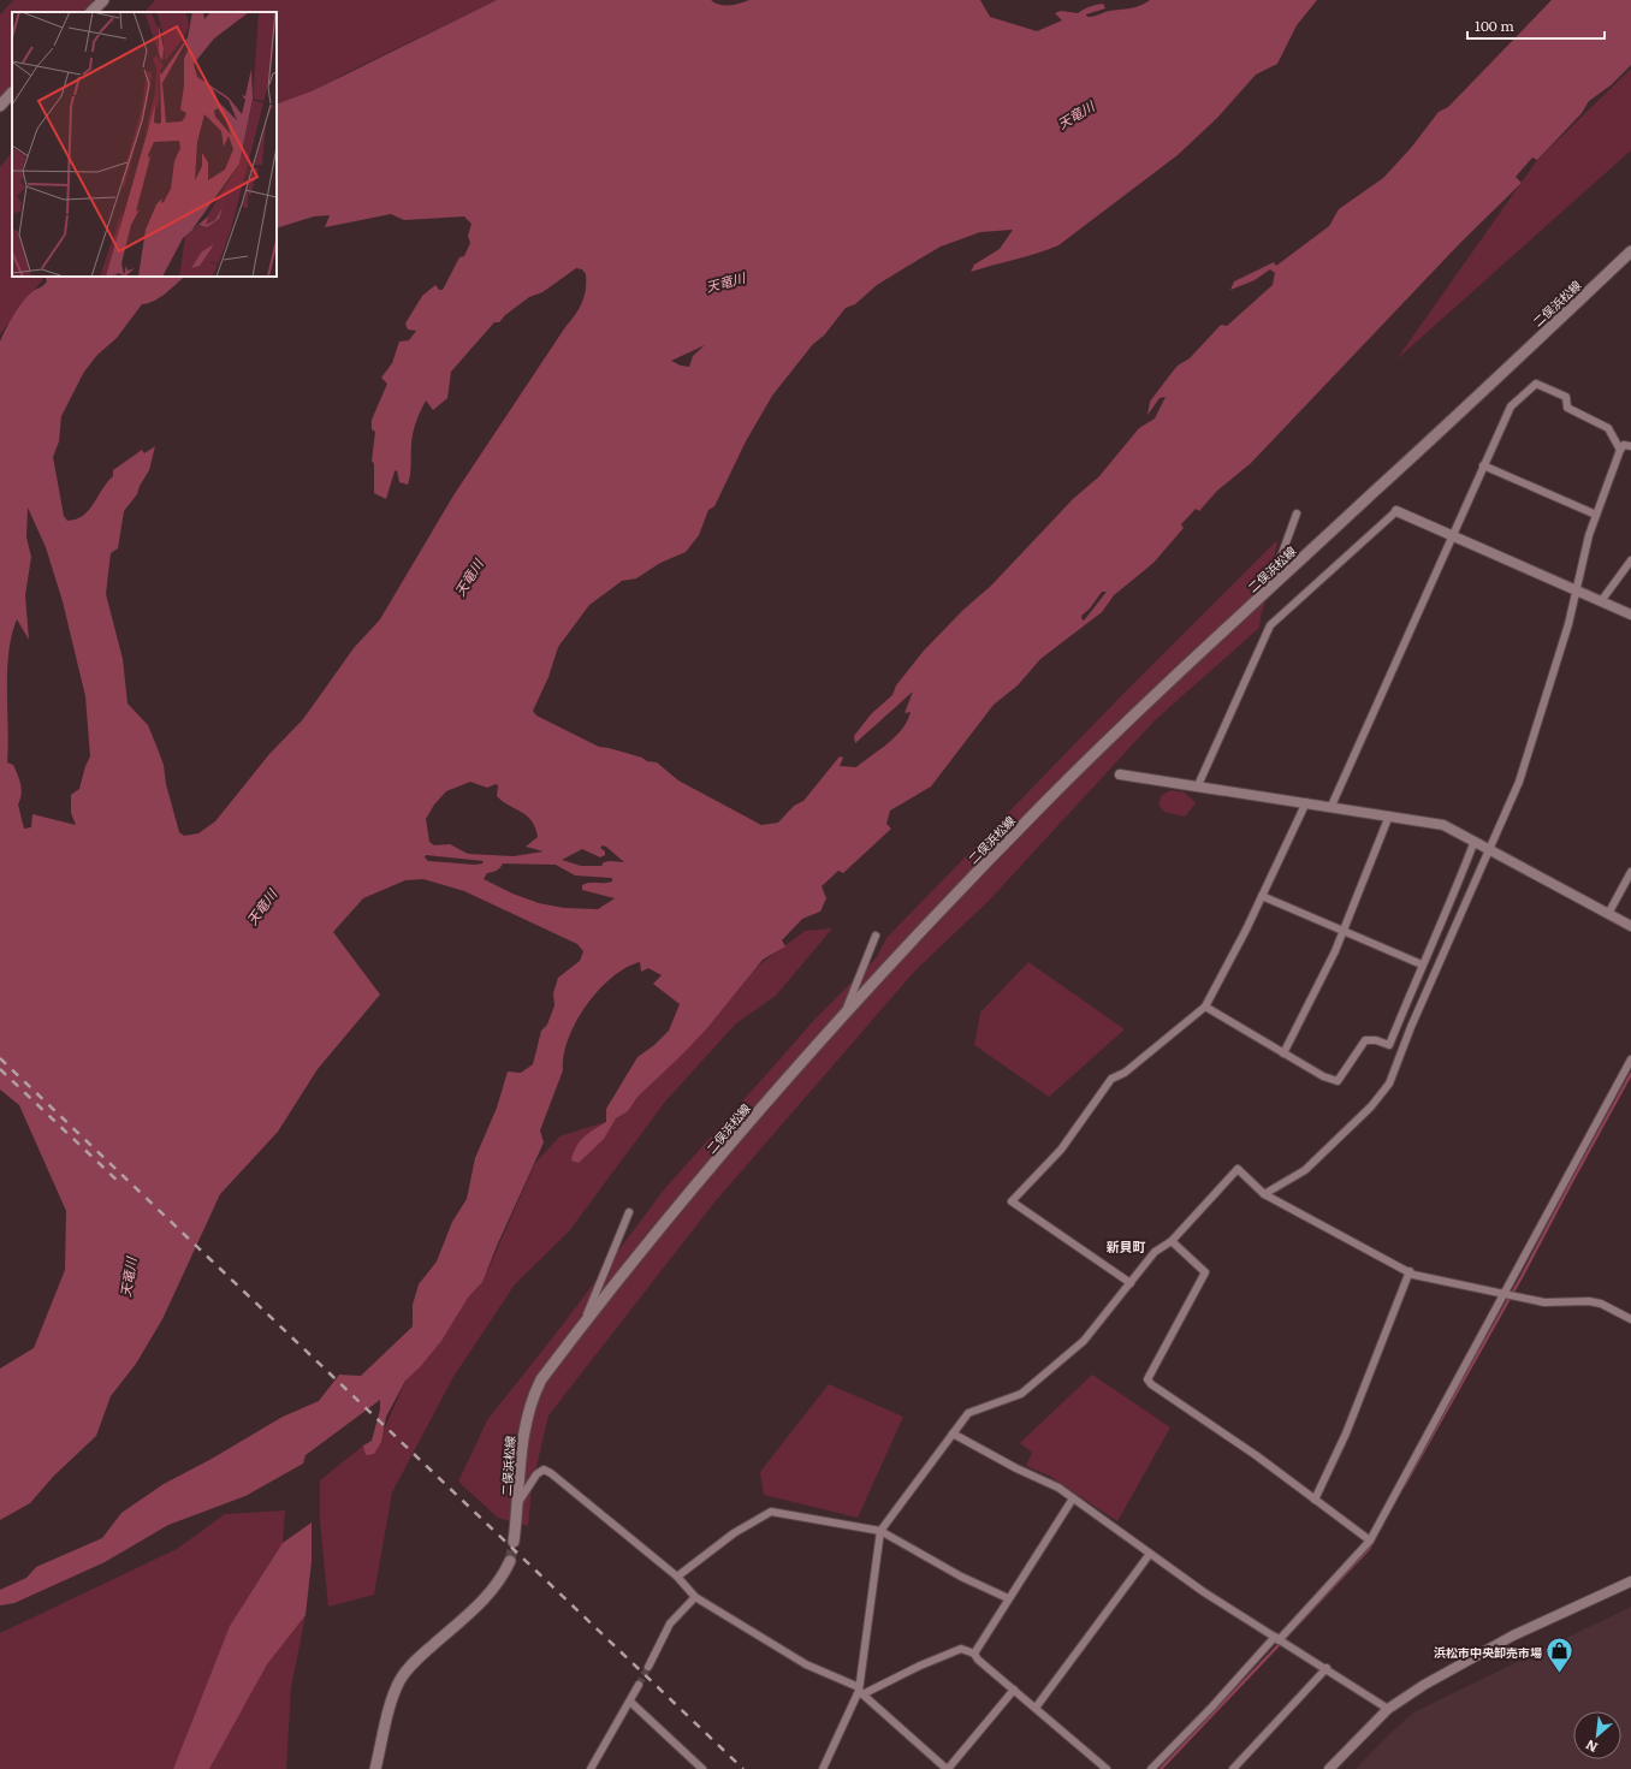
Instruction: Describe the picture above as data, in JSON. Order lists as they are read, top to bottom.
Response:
{
  "streets": {
    "main road": ["二俣浜松線"]
  },
  "districts": ["新貝町"],
  "water": ["天竜川"],
  "places": {
    "shop": ["浜松市中央卸売市場"]
  },
  "scale_bar": "100 m",
  "north": "bottom left"
}
